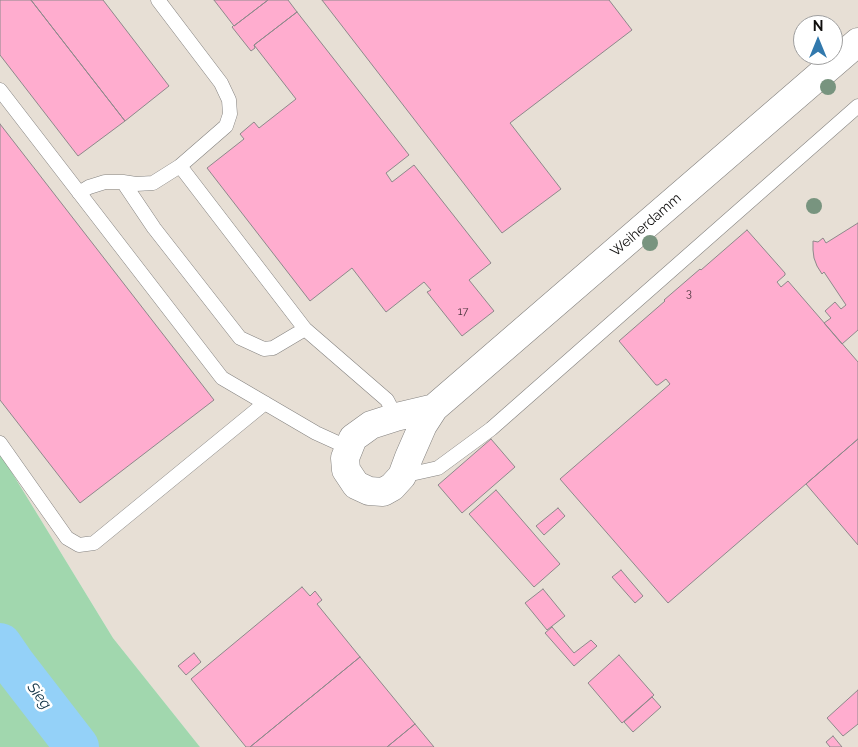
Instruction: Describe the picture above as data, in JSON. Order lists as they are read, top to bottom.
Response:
{
  "streets": {
    "street": ["Weiherdamm"]
  },
  "water": ["Sieg"],
  "house_numbers": ["3", "17"],
  "north": "top"
}
